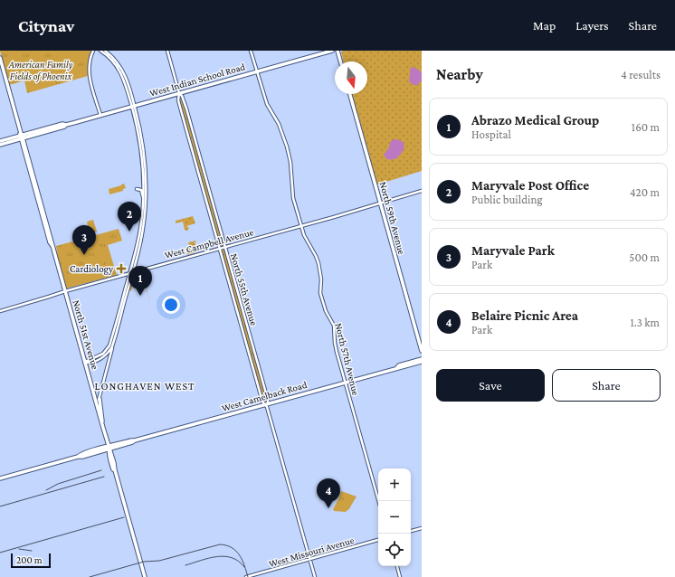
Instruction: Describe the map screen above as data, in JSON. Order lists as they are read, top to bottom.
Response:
{
  "streets": {
    "main road": [
      "West Indian School Road",
      "North 59th Avenue",
      "North 51st Avenue",
      "West Camelback Road"
    ],
    "street": [
      "West Campbell Avenue",
      "North 55th Avenue",
      "North 57th Avenue",
      "West Missouri Avenue"
    ]
  },
  "crossings": [
    ["West Indian School Road", "North 55th Avenue"],
    ["West Indian School Road", "North 51st Avenue"],
    ["West Indian School Road", "North 57th Avenue"],
    ["North 59th Avenue", "West Campbell Avenue"],
    ["West Campbell Avenue", "North 55th Avenue"],
    ["West Campbell Avenue", "North 51st Avenue"],
    ["West Campbell Avenue", "North 57th Avenue"],
    ["North 55th Avenue", "West Camelback Road"],
    ["North 55th Avenue", "West Missouri Avenue"],
    ["North 51st Avenue", "West Camelback Road"],
    ["North 57th Avenue", "West Camelback Road"]
  ],
  "districts": ["LONGHAVEN WEST"],
  "parks": ["American Family Fields of Phoenix"],
  "places": {
    "health": ["Cardiology"]
  },
  "scale_bar": "200 m",
  "north": "bottom",
  "page": {
    "header": "Citynav",
    "nav": ["Map", "Layers", "Share"],
    "heading": ["Nearby", "4 results"],
    "list": [
      {
        "mark": "1",
        "name": "Abrazo Medical Group",
        "note": "Hospital",
        "value": "160 m"
      },
      {
        "mark": "2",
        "name": "Maryvale Post Office",
        "note": "Public building",
        "value": "420 m"
      },
      {
        "mark": "3",
        "name": "Maryvale Park",
        "note": "Park",
        "value": "500 m"
      },
      {
        "mark": "4",
        "name": "Belaire Picnic Area",
        "note": "Park",
        "value": "1.3 km"
      }
    ],
    "pins": [
      "2",
      "3",
      "1",
      "4"
    ],
    "buttons": ["Save", "Share"],
    "map_buttons": ["+", "−"],
    "scale": "200 m"
  }
}
